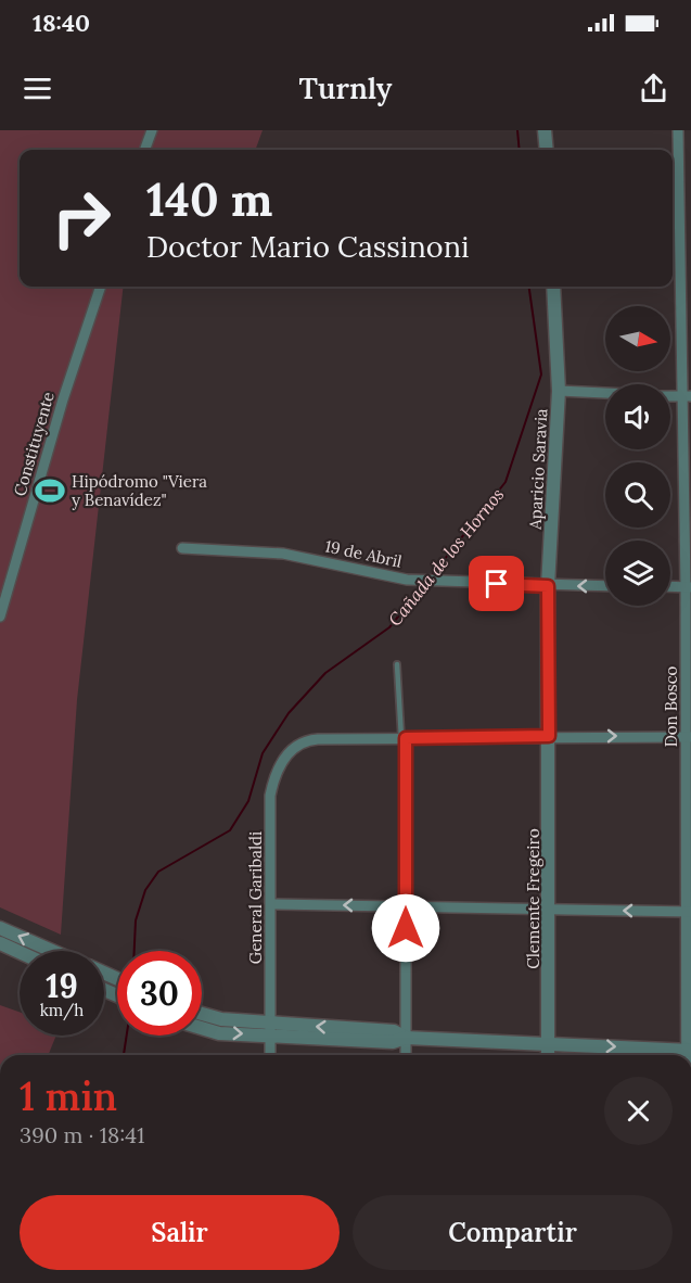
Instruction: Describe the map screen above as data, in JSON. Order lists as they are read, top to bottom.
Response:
{
  "streets": {
    "street": [
      "Constituyente",
      "Aparicio Saravia",
      "19 de Abril",
      "Don Bosco",
      "General Garibaldi",
      "Clemente Fregeiro"
    ]
  },
  "crossings": [
    ["Aparicio Saravia", "19 de Abril"],
    ["Aparicio Saravia", "Clemente Fregeiro"]
  ],
  "water": ["Cañada de los Hornos"],
  "places": {
    "sports": ["Hipódromo \"Viera y Benavídez\""]
  },
  "north": "right",
  "page": {
    "status": "18:40",
    "header": "Turnly",
    "turn": ["140 m", "Doctor Mario Cassinoni"],
    "speed": "19 km/h",
    "limit": "30",
    "heading": ["1 min", "390 m · 18:41"],
    "buttons": ["Salir", "Compartir"]
  }
}
